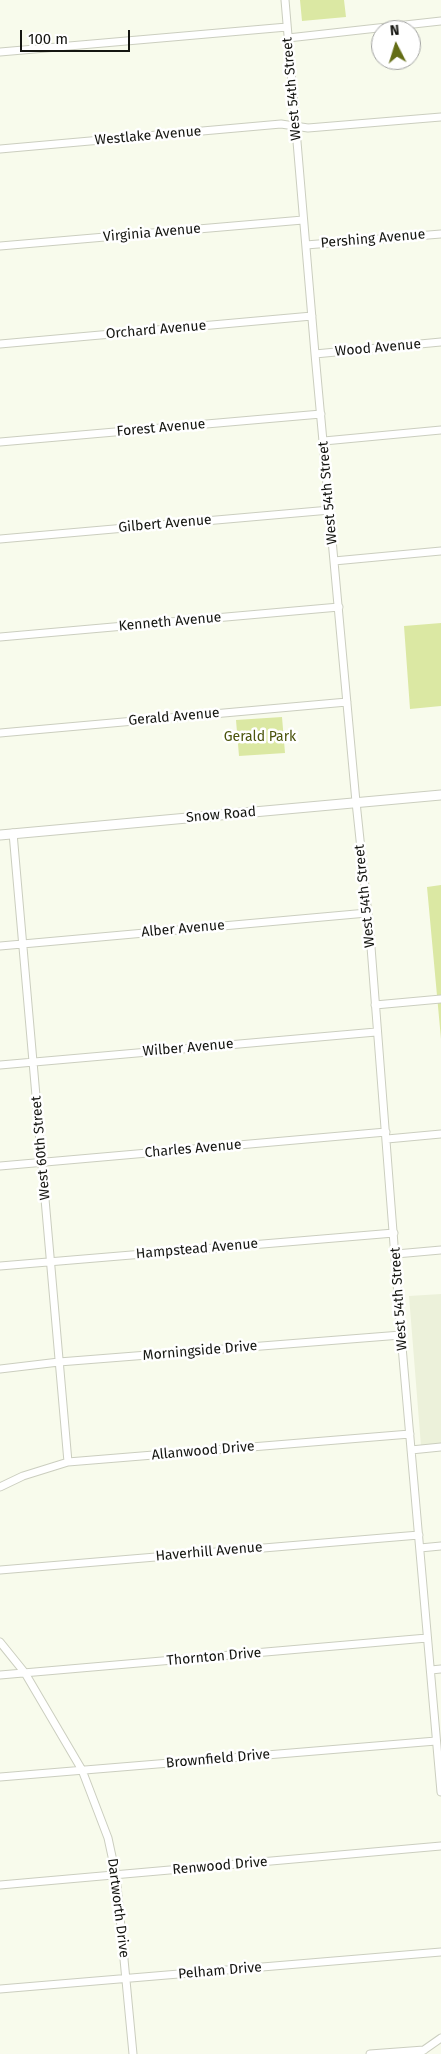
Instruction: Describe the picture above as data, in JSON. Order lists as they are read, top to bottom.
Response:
{
  "streets": {
    "main road": ["Snow Road"],
    "street": [
      "West 54th Street",
      "Westlake Avenue",
      "Virginia Avenue",
      "Pershing Avenue",
      "Orchard Avenue",
      "Wood Avenue",
      "Forest Avenue",
      "Gilbert Avenue",
      "Kenneth Avenue",
      "Gerald Avenue",
      "Alber Avenue",
      "Wilber Avenue",
      "West 60th Street",
      "Charles Avenue",
      "Hampstead Avenue",
      "Morningside Drive",
      "Allanwood Drive",
      "Haverhill Avenue",
      "Thornton Drive",
      "Brownfield Drive",
      "Renwood Drive",
      "Dartworth Drive",
      "Pelham Drive"
    ]
  },
  "crossings": [
    ["West 54th Street", "Westlake Avenue"],
    ["West 54th Street", "Virginia Avenue"],
    ["West 54th Street", "Pershing Avenue"],
    ["West 54th Street", "Orchard Avenue"],
    ["West 54th Street", "Wood Avenue"],
    ["West 54th Street", "Forest Avenue"],
    ["West 54th Street", "Gilbert Avenue"],
    ["West 54th Street", "Kenneth Avenue"],
    ["West 54th Street", "Gerald Avenue"],
    ["West 54th Street", "Snow Road"],
    ["West 54th Street", "Alber Avenue"],
    ["West 54th Street", "Wilber Avenue"],
    ["West 54th Street", "Charles Avenue"],
    ["West 54th Street", "Hampstead Avenue"],
    ["West 54th Street", "Morningside Drive"],
    ["West 54th Street", "Allanwood Drive"],
    ["West 54th Street", "Haverhill Avenue"],
    ["West 54th Street", "Thornton Drive"],
    ["West 54th Street", "Brownfield Drive"],
    ["Snow Road", "West 60th Street"],
    ["Alber Avenue", "West 60th Street"],
    ["Wilber Avenue", "West 60th Street"],
    ["West 60th Street", "Charles Avenue"],
    ["West 60th Street", "Hampstead Avenue"],
    ["West 60th Street", "Morningside Drive"],
    ["West 60th Street", "Allanwood Drive"],
    ["Thornton Drive", "Dartworth Drive"],
    ["Brownfield Drive", "Dartworth Drive"],
    ["Renwood Drive", "Dartworth Drive"],
    ["Dartworth Drive", "Pelham Drive"]
  ],
  "parks": ["Gerald Park"],
  "scale_bar": "100 m",
  "north": "top"
}
